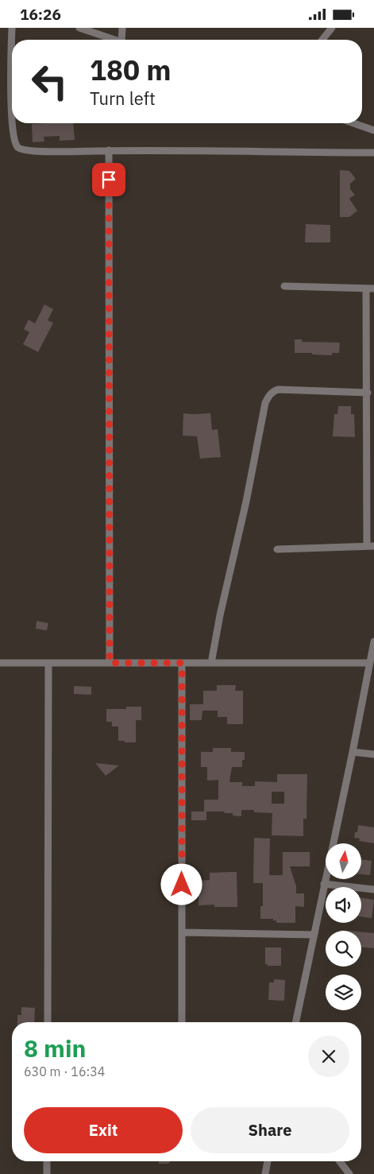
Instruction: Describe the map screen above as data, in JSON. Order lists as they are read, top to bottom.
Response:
{
  "north": "top",
  "page": {
    "status": "16:26",
    "turn": ["180 m", "Turn left"],
    "heading": ["8 min", "630 m · 16:34"],
    "buttons": ["Exit", "Share"]
  }
}
